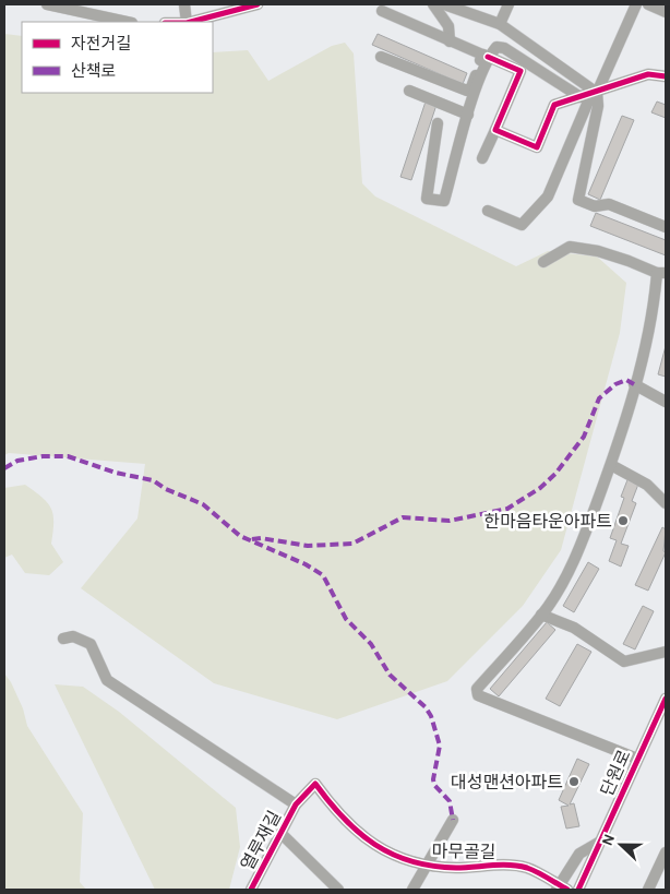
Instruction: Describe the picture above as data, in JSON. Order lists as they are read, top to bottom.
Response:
{
  "streets": {
    "street": ["단원로", "열루재길", "마무골길"]
  },
  "crossings": [
    ["열루재길", "마무골길"]
  ],
  "places": ["한마음타운아파트", "대성맨션아파트"],
  "legend": ["자전거길", "산책로"],
  "north": "left"
}
